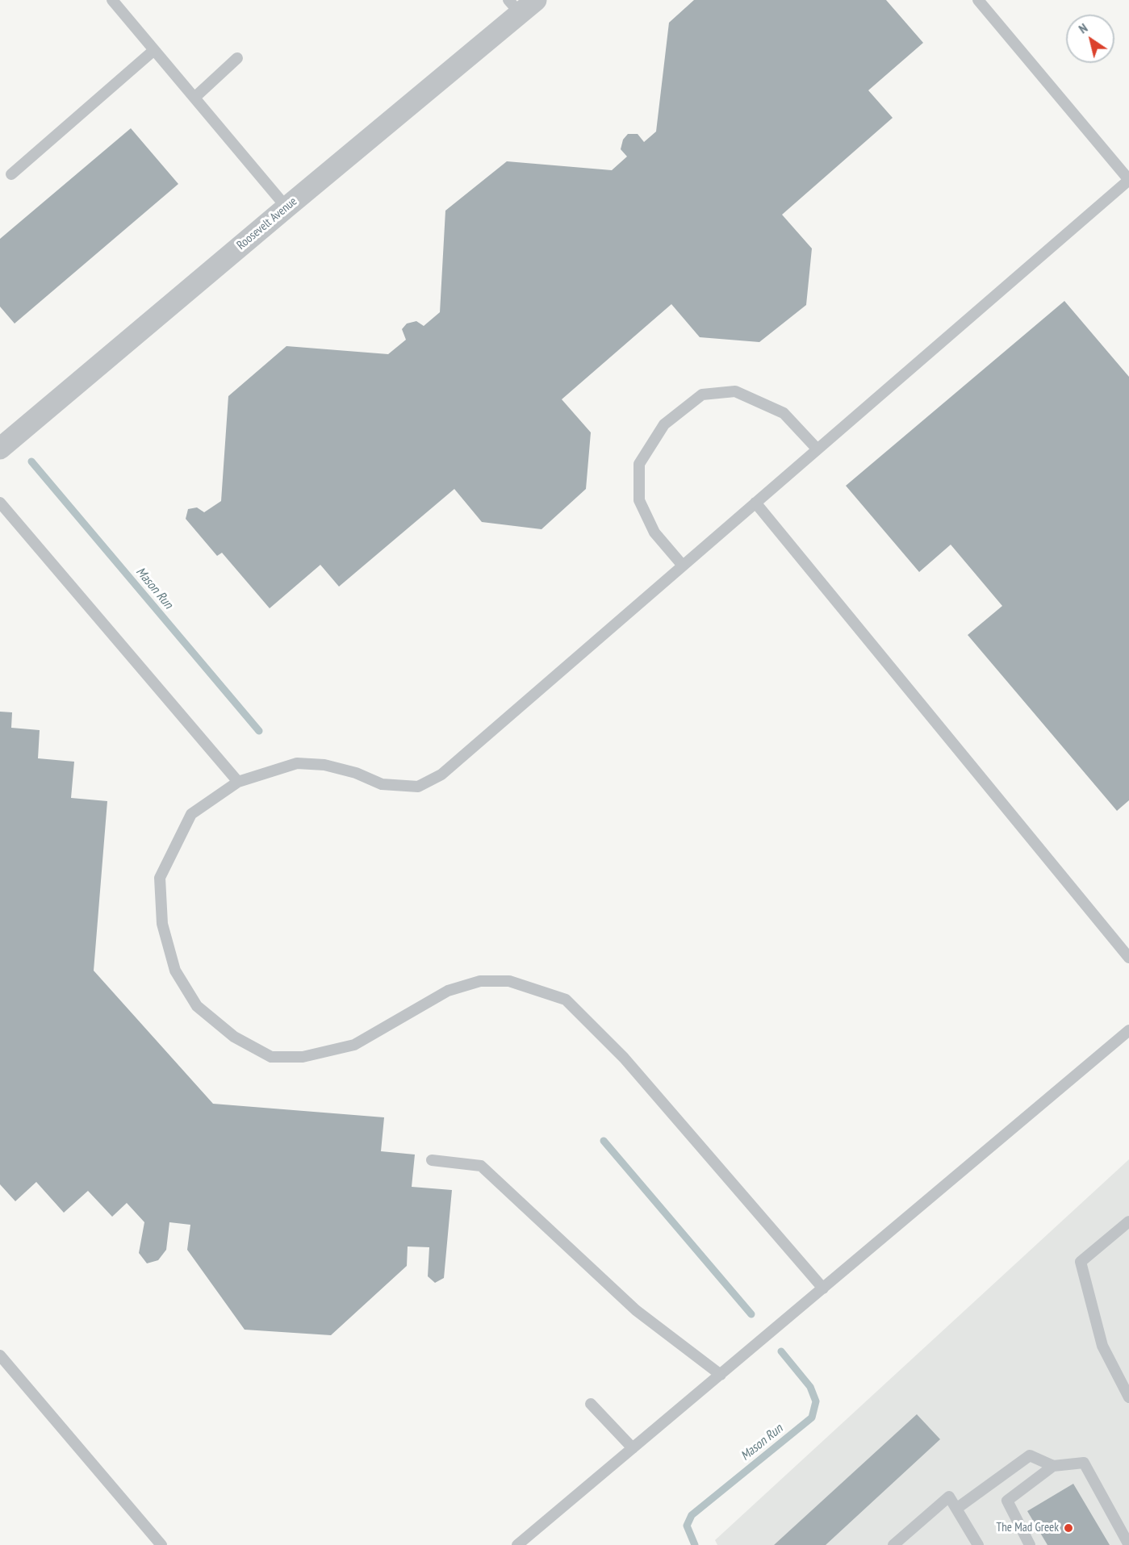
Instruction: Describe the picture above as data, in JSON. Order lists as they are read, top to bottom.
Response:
{
  "streets": {
    "street": ["Roosevelt Avenue"]
  },
  "water": ["Mason Run"],
  "places": ["The Mad Greek"],
  "north": "top left"
}
